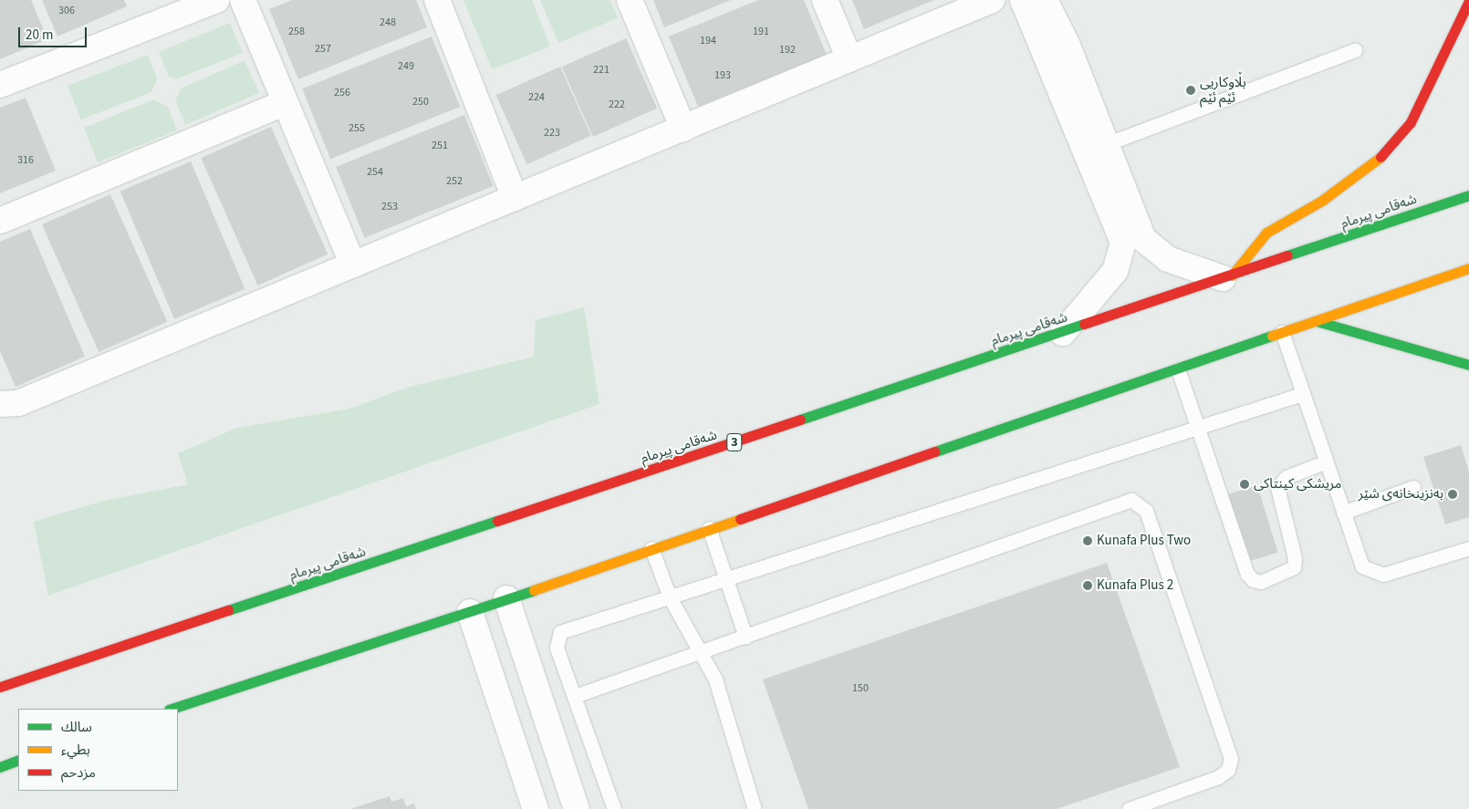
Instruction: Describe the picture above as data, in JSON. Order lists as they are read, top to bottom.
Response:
{
  "streets": {
    "highway": ["شەقامی پیرمام", "3"]
  },
  "places": [
    "بڵاوکاریی ئێم ئێم",
    "مریشکی کینتاکی",
    "بەنزینخانەی شێر",
    "Kunafa Plus Two",
    "Kunafa Plus 2"
  ],
  "house_numbers": [
    "306",
    "248",
    "258",
    "191",
    "194",
    "257",
    "192",
    "249",
    "221",
    "193",
    "256",
    "224",
    "250",
    "222",
    "255",
    "223",
    "251",
    "316",
    "254",
    "252",
    "253",
    "150"
  ],
  "legend": ["سالك", "بطيء", "مزدحم"],
  "scale_bar": "20 m"
}
